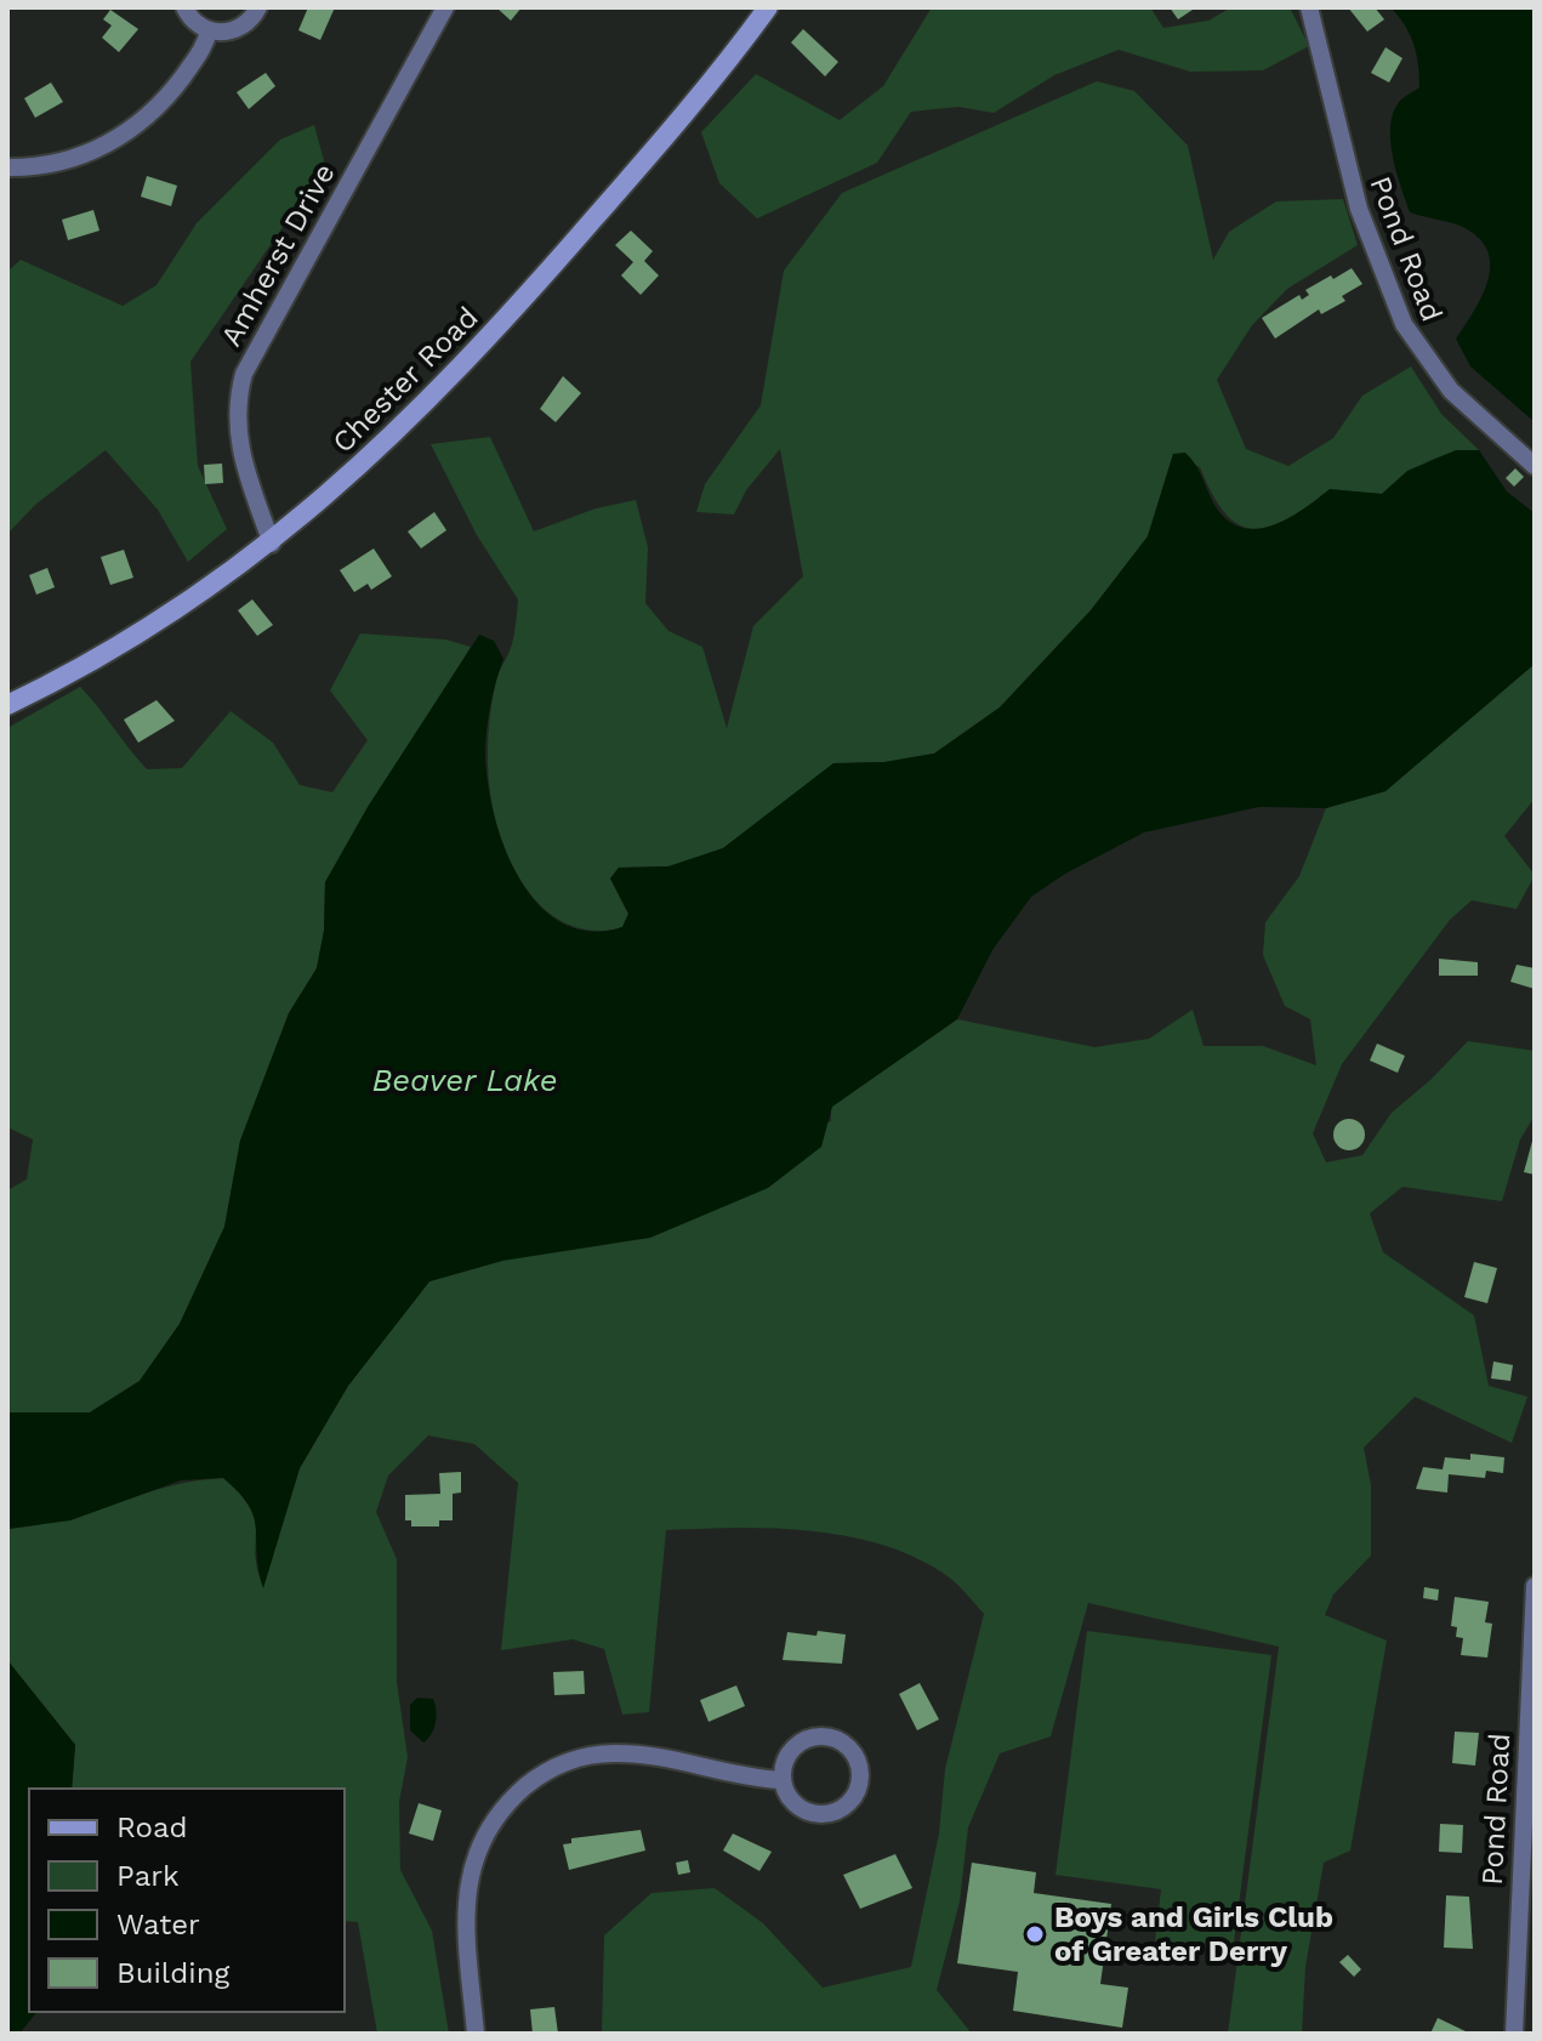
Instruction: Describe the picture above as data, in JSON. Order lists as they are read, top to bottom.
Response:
{
  "streets": {
    "main road": ["Chester Road"],
    "street": ["Pond Road", "Amherst Drive"]
  },
  "crossings": [
    ["Amherst Drive", "Chester Road"]
  ],
  "water": ["Beaver Lake"],
  "places": ["Boys and Girls Club of Greater Derry"],
  "legend": [
    "Road",
    "Park",
    "Water",
    "Building"
  ]
}
